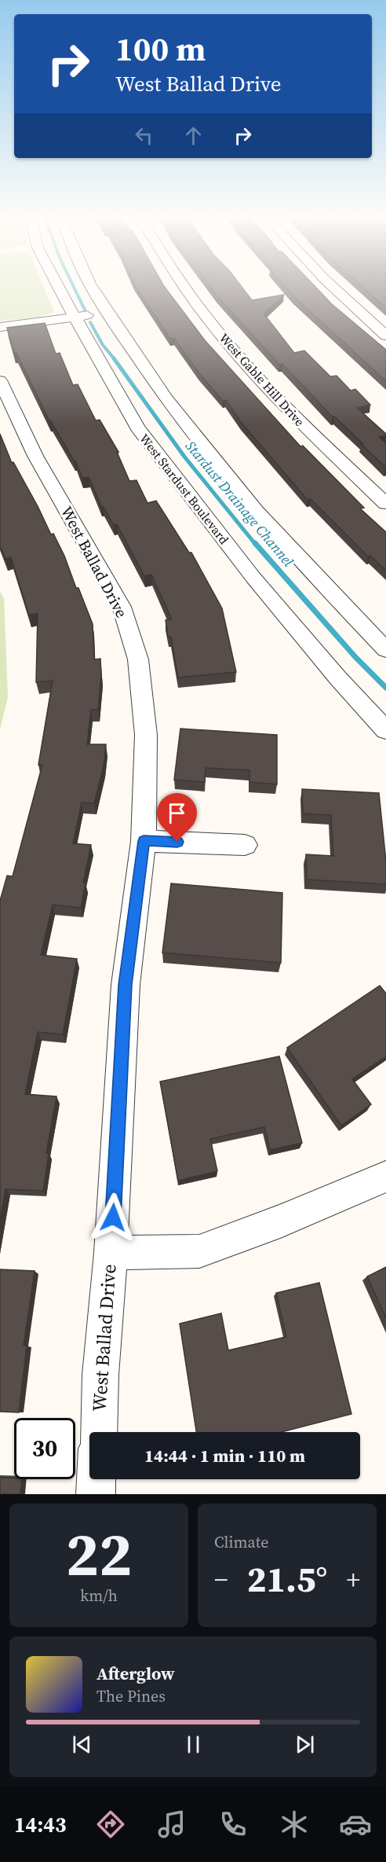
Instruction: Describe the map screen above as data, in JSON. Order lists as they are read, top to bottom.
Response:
{
  "streets": {
    "street": ["West Gable Hill Drive", "West Stardust Boulevard", "West Ballad Drive"]
  },
  "water": ["Stardust Drainage Channel"],
  "page": {
    "turn": ["100 m", "West Ballad Drive"],
    "limit": "30",
    "trip": "14:44 · 1 min · 110 m",
    "tile": [
      ["22", "km/h"],
      "Climate"
    ],
    "heat": ["−", "21.5°", "+"],
    "song": ["Afterglow", "The Pines"],
    "tabs": "14:43"
  }
}
